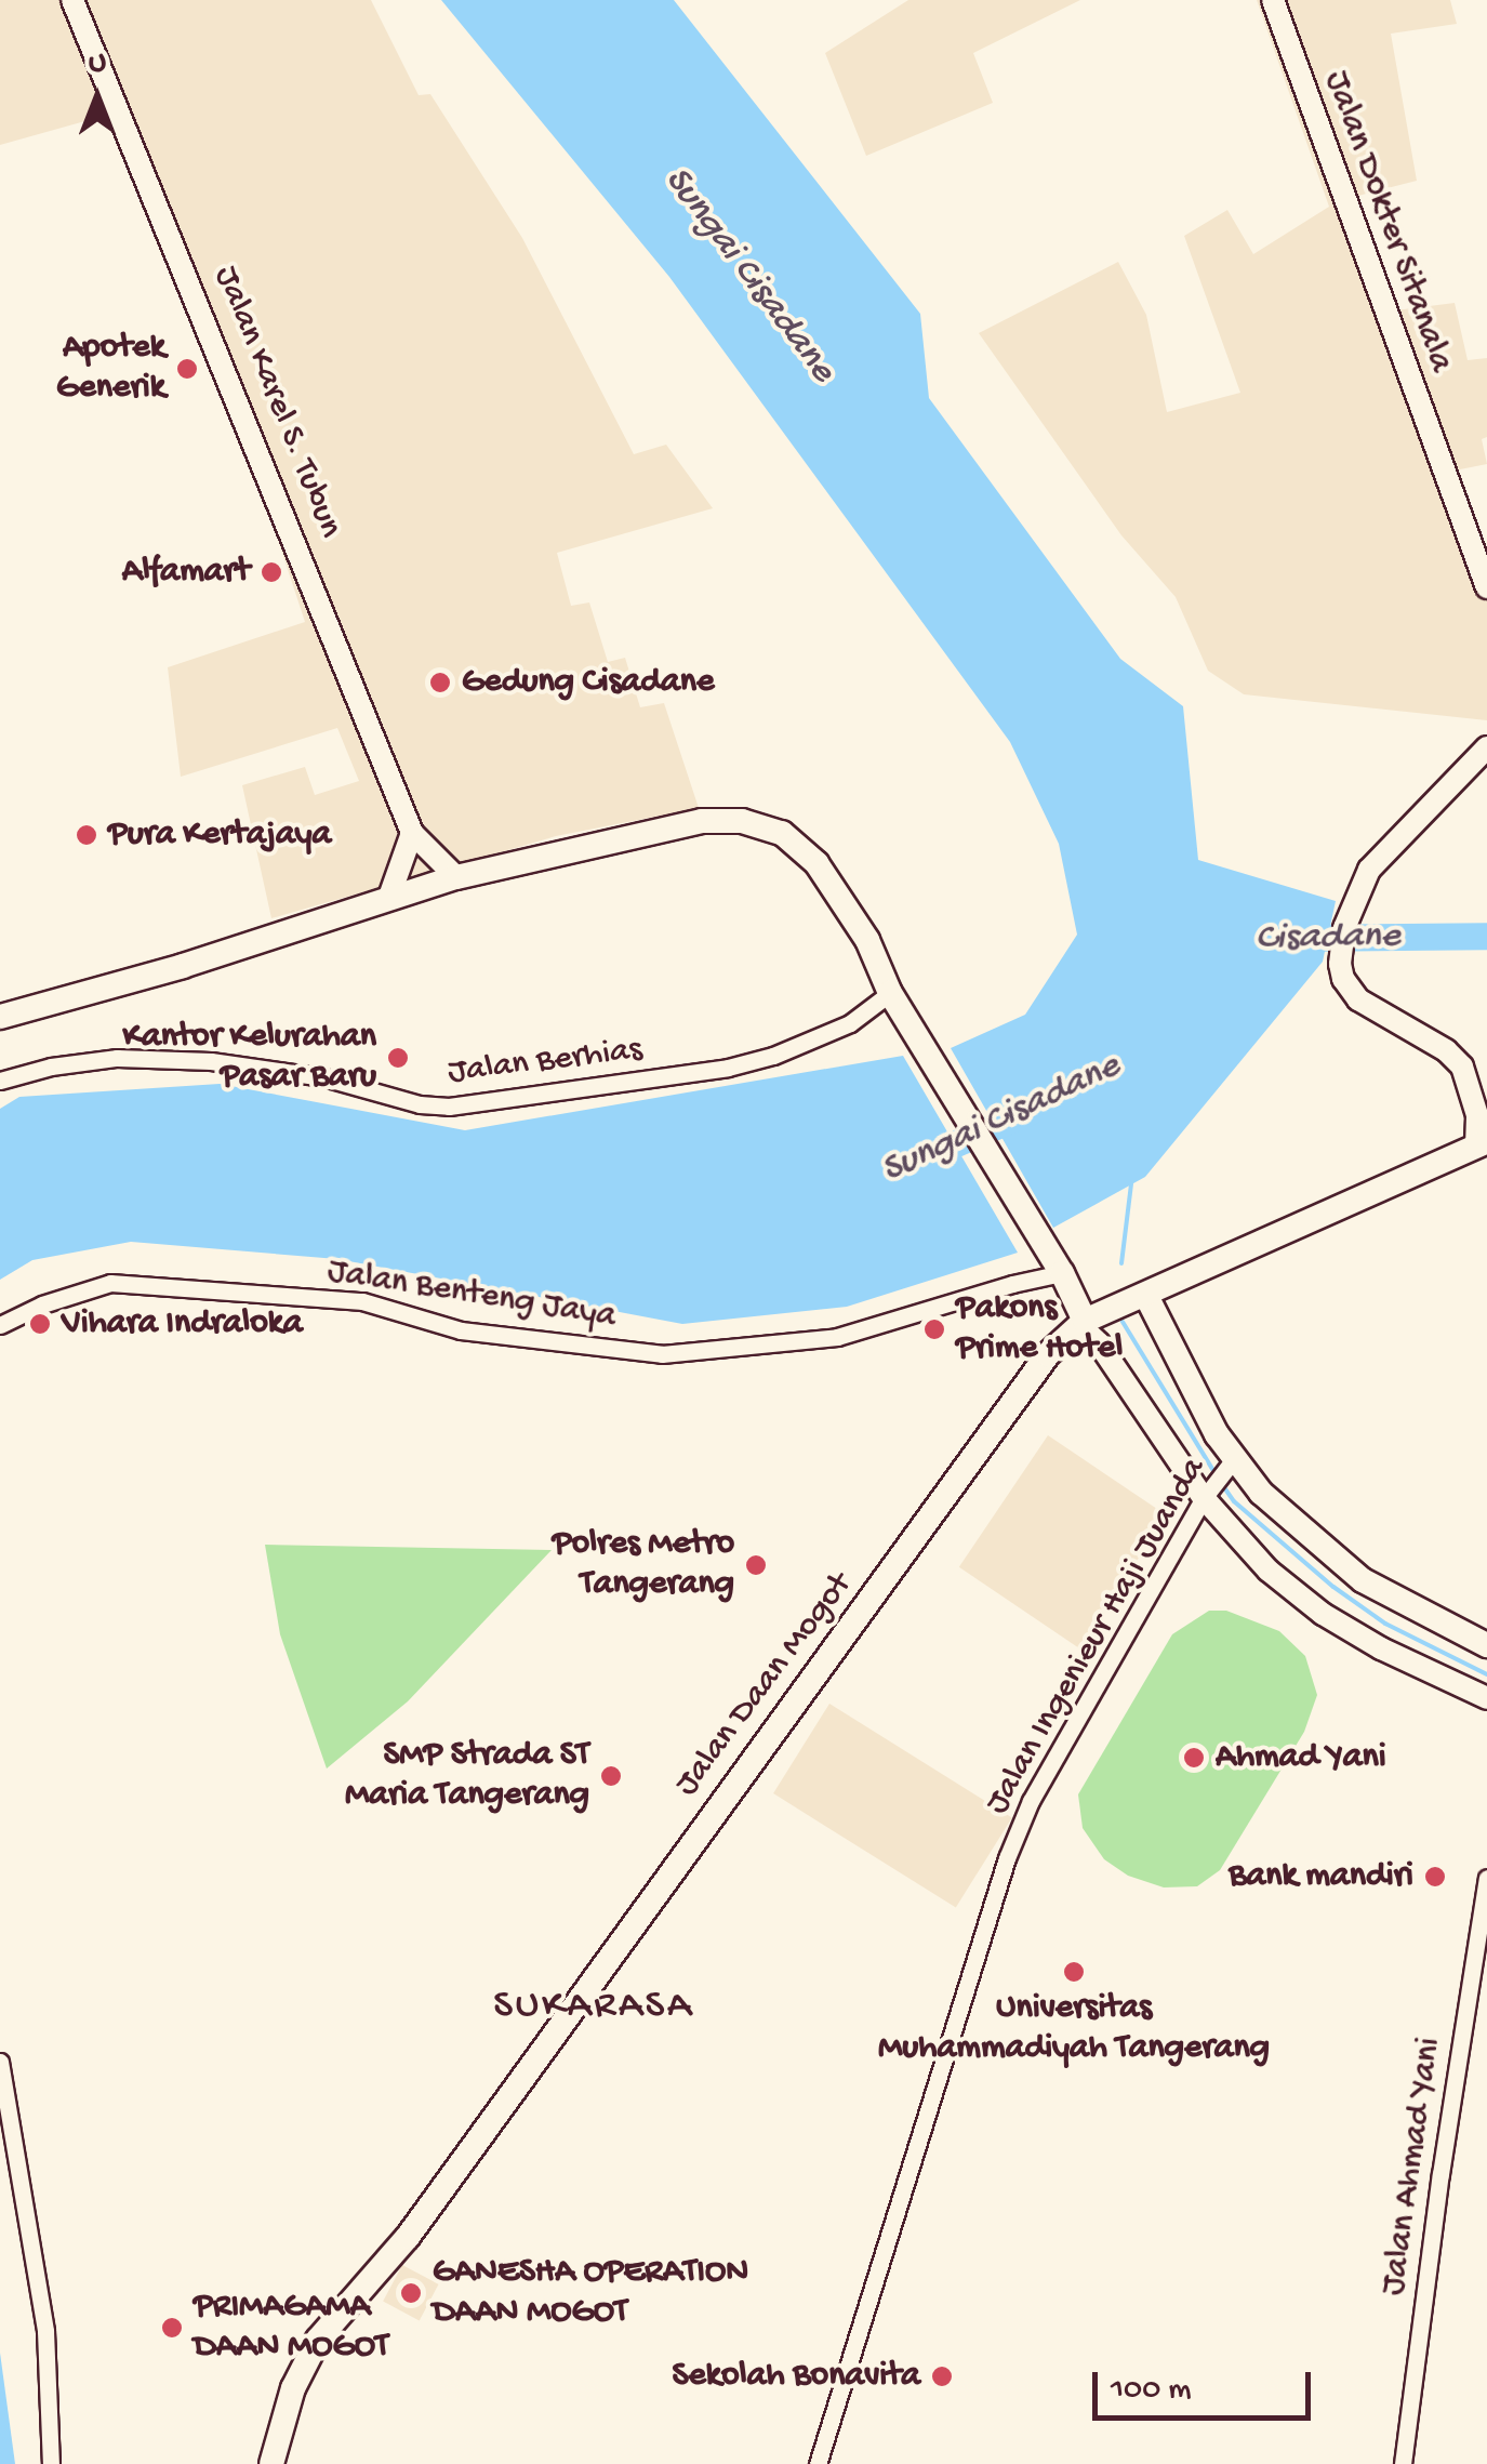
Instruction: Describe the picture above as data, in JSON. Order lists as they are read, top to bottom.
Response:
{
  "streets": {
    "highway": ["Jalan Daan Mogot"],
    "main road": ["Jalan Dokter Sitanala", "Jalan Karel S. Tubun"],
    "street": [
      "Jalan Berhias",
      "Jalan Benteng Jaya",
      "Jalan Ingenieur Haji Juanda",
      "Jalan Ahmad Yani"
    ]
  },
  "districts": ["SUKARASA"],
  "water": ["Sungai Cisadane", "Cisadane"],
  "places": [
    "Apotek Generik",
    "Alfamart",
    "Gedung Cisadane",
    "Pura Kertajaya",
    "Kantor Kelurahan Pasar Baru",
    "Vihara Indraloka",
    "Pakons Prime Hotel",
    "Polres Metro Tangerang",
    "Ahmad Yani",
    "SMP Strada ST Maria Tangerang",
    "Bank mandiri",
    "Universitas Muhammadiyah Tangerang",
    "GANESHA OPERATION DAAN MOGOT",
    "PRIMAGAMA DAAN MOGOT",
    "Sekolah Bonavita"
  ],
  "scale_bar": "100 m",
  "north": "top"
}
